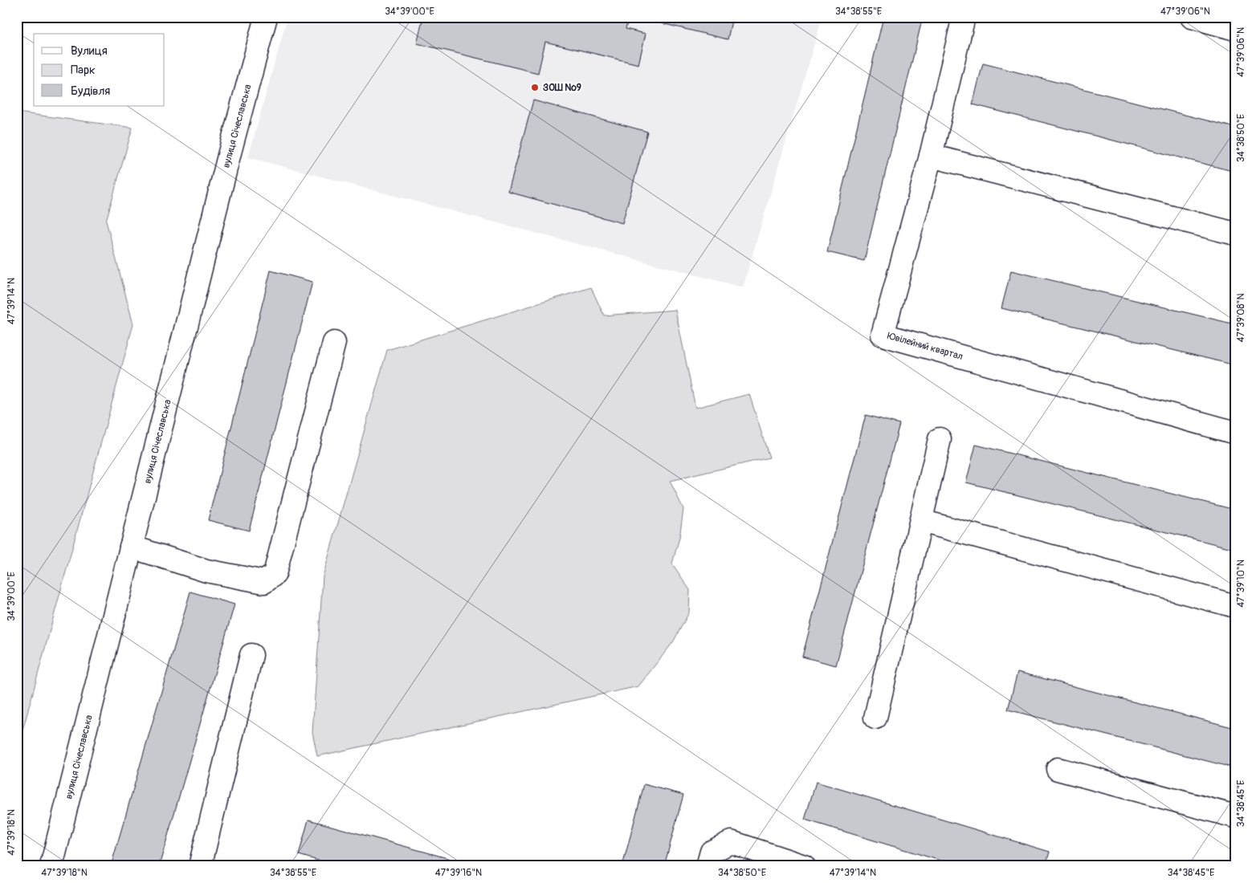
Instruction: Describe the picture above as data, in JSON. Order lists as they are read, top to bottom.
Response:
{
  "streets": {
    "street": ["вулиця Січеславська", "Ювілейний квартал"]
  },
  "places": ["ЗОШ №9"],
  "legend": ["Вулиця", "Парк", "Будівля"],
  "coordinates": [
    "34°39'00\"E",
    "34°38'55\"E",
    "47°39'06\"N",
    "34°38'50\"E",
    "47°39'14\"N",
    "47°39'08\"N",
    "47°39'10\"N",
    "34°38'45\"E",
    "47°39'18\"N",
    "47°39'16\"N"
  ]
}
